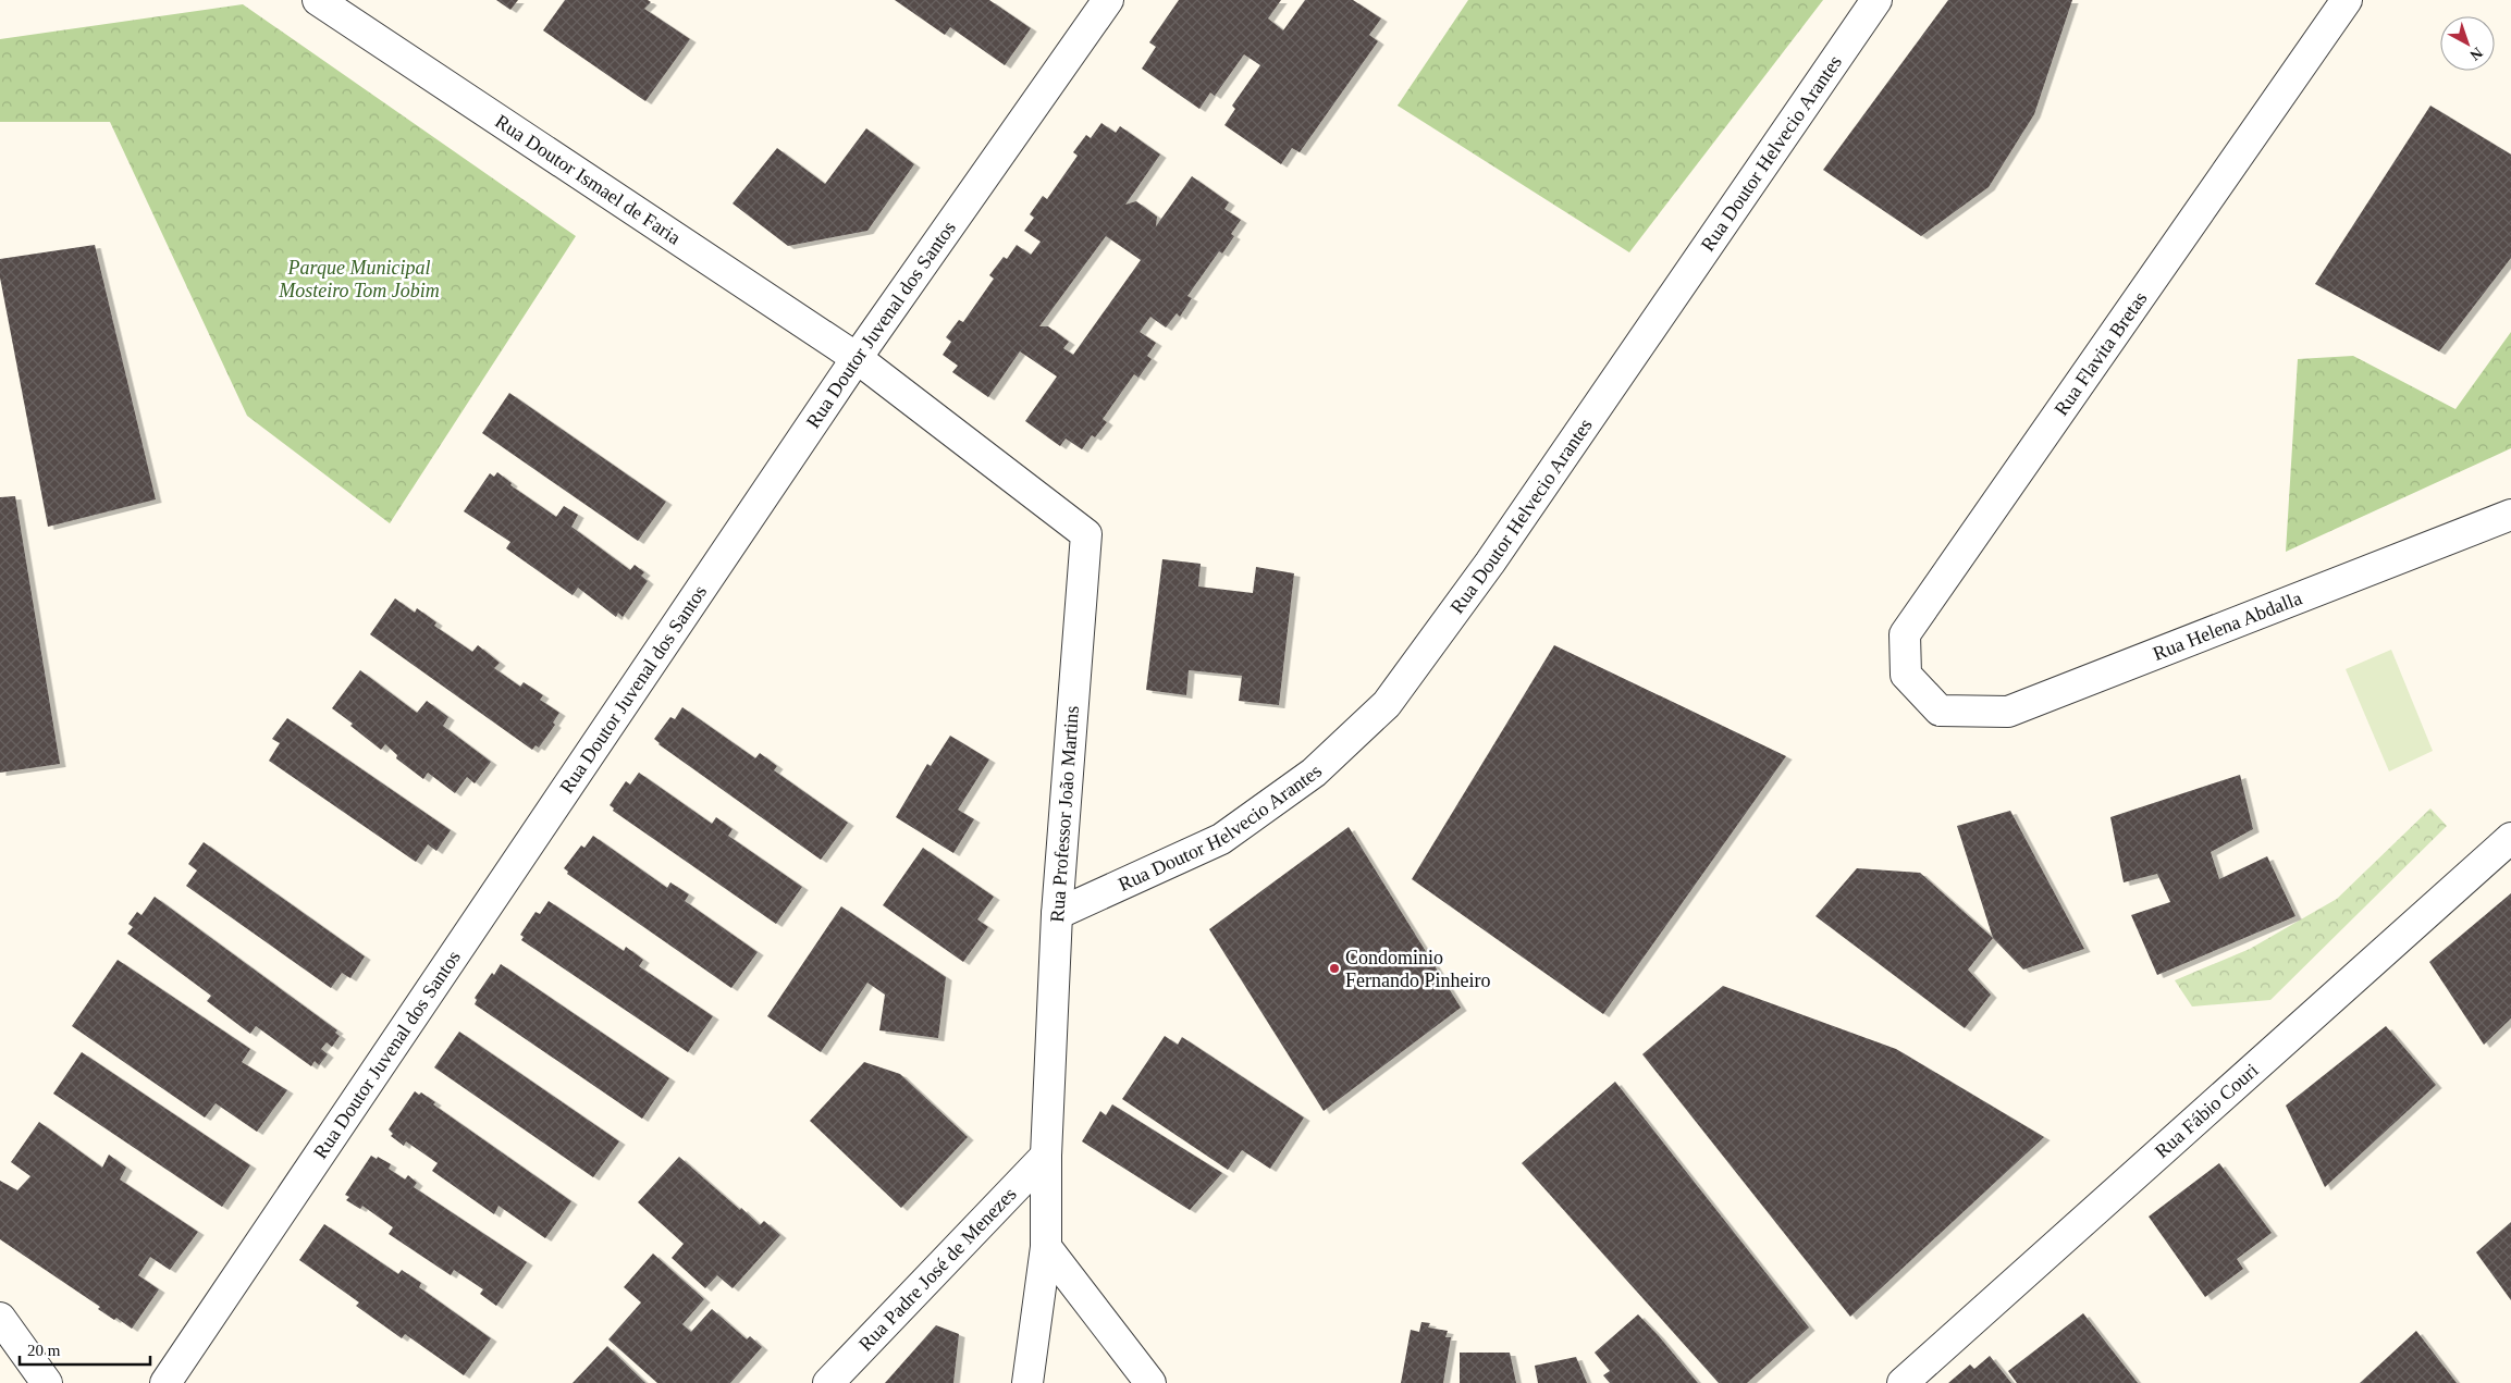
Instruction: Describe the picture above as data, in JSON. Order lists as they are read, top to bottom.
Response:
{
  "streets": {
    "street": [
      "Rua Doutor Helvecio Arantes",
      "Rua Doutor Ismael de Faria",
      "Rua Doutor Juvenal dos Santos",
      "Rua Flavita Bretas",
      "Rua Helena Abdalla",
      "Rua Professor João Martins",
      "Rua Fábio Couri",
      "Rua Padre José de Menezes"
    ]
  },
  "crossings": [
    ["Rua Doutor Helvecio Arantes", "Rua Professor João Martins"],
    ["Rua Doutor Ismael de Faria", "Rua Doutor Juvenal dos Santos"],
    ["Rua Doutor Ismael de Faria", "Rua Professor João Martins"],
    ["Rua Doutor Juvenal dos Santos", "Rua Professor João Martins"],
    ["Rua Flavita Bretas", "Rua Helena Abdalla"],
    ["Rua Professor João Martins", "Rua Padre José de Menezes"]
  ],
  "parks": ["Parque Municipal Mosteiro Tom Jobim"],
  "places": ["Condominio Fernando Pinheiro"],
  "scale_bar": "20 m",
  "north": "bottom right"
}
